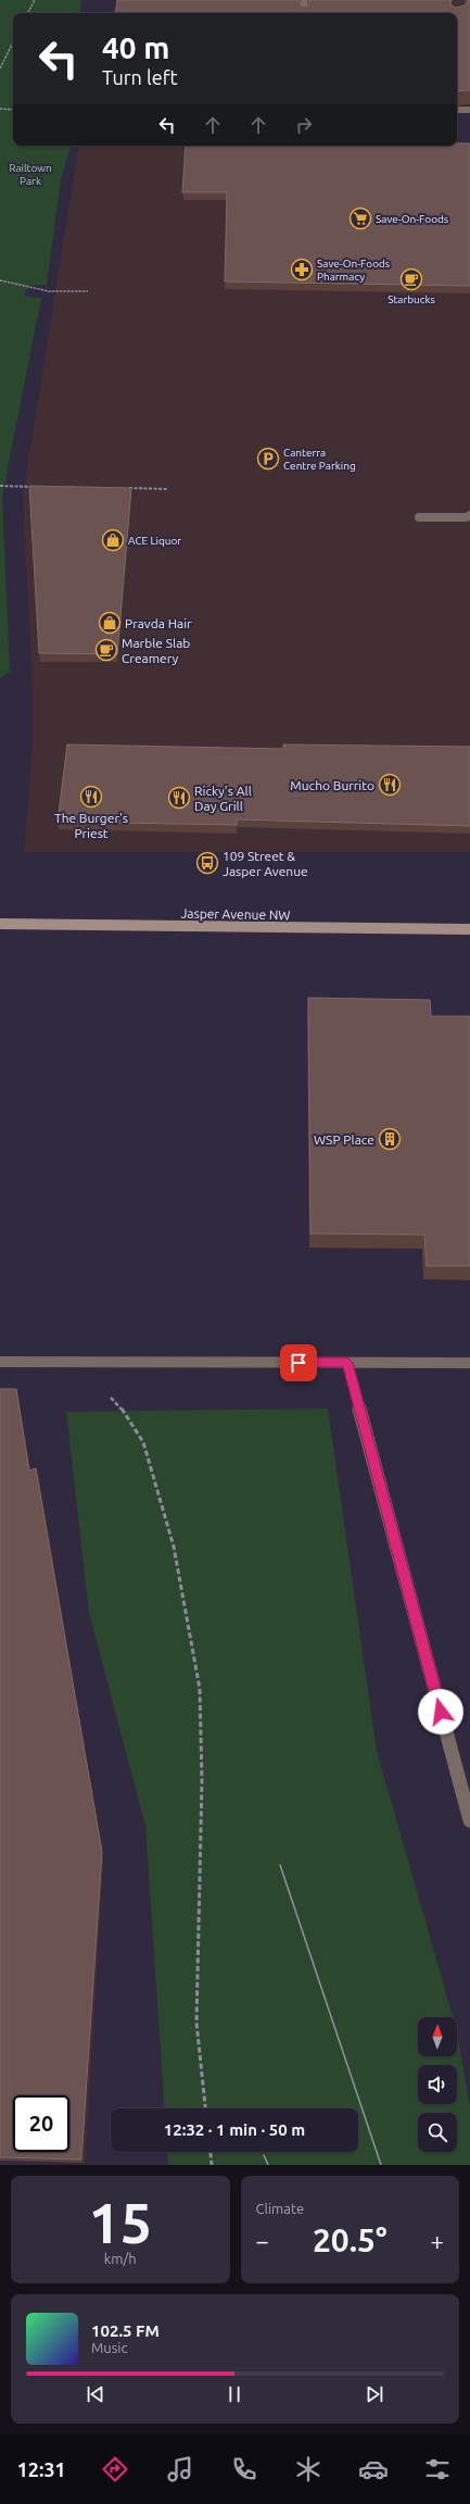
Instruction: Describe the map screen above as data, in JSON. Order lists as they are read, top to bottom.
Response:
{
  "streets": {
    "main road": ["Jasper Avenue NW"]
  },
  "parks": ["Railtown Park"],
  "places": {
    "supermarket": ["Save-On-Foods"],
    "pharmacy": ["Save-On-Foods Pharmacy"],
    "cafe": ["Starbucks", "Marble Slab Creamery"],
    "parking": ["Canterra Centre Parking"],
    "shop": ["ACE Liquor", "Pravda Hair"],
    "restaurant": ["Mucho Burrito", "The Burger's Priest", "Ricky's All Day Grill"],
    "bus stop": ["109 Street & Jasper Avenue"],
    "building": ["WSP Place"]
  },
  "north": "top",
  "page": {
    "turn": ["40 m", "Turn left"],
    "limit": "20",
    "trip": "12:32 · 1 min · 50 m",
    "tile": [
      ["15", "km/h"],
      "Climate"
    ],
    "heat": ["−", "20.5°", "+"],
    "song": ["102.5 FM", "Music"],
    "tabs": "12:31"
  }
}
